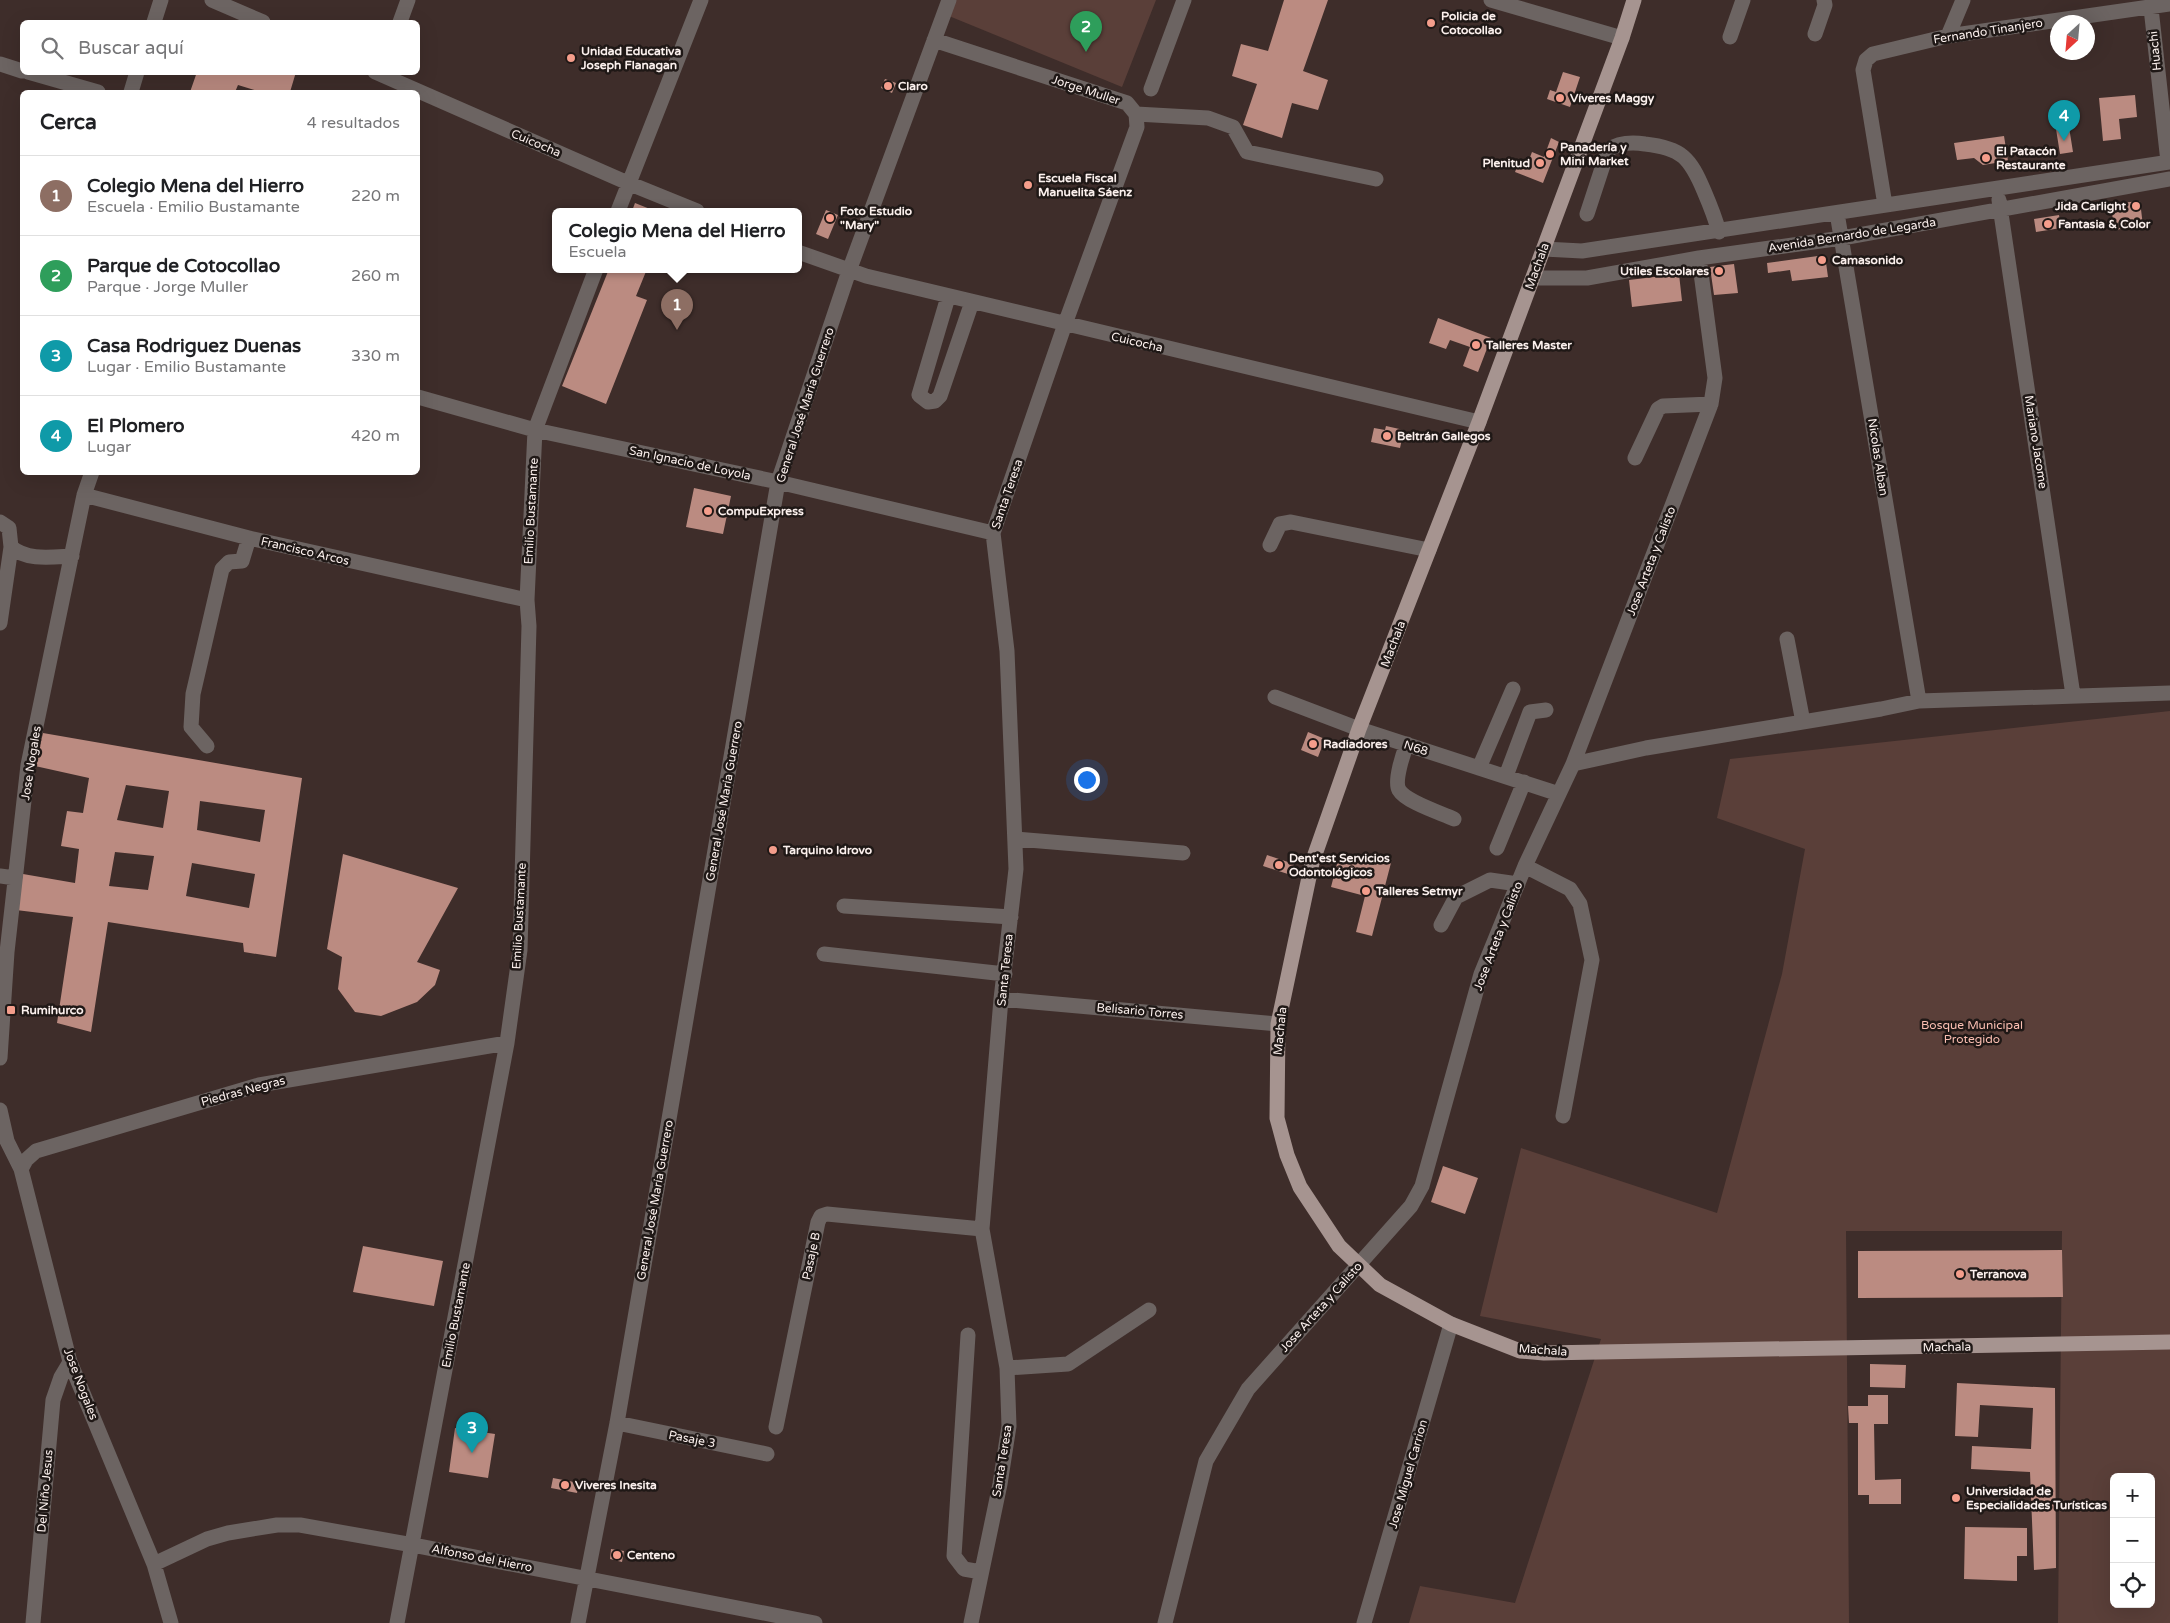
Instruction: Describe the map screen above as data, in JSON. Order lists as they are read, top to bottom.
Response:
{
  "streets": {
    "main road": ["Machala"],
    "street": [
      "Fernando Tinanjero",
      "Huachi",
      "Jorge Muller",
      "Cuicocha",
      "Avenida Bernardo de Legarda",
      "General José María Guerrero",
      "Mariano Jacome",
      "Nicolas Alban",
      "San Ignacio de Loyola",
      "Santa Teresa",
      "Emilio Bustamante",
      "Francisco Arcos",
      "Jose Arteta y Calisto",
      "N68",
      "Jose Nogales",
      "Belisario Torres",
      "Piedras Negras",
      "Pasaje B",
      "Pasaje 3",
      "Jose Miguel Carrion",
      "Del Niño Jesus",
      "Alfonso del Hierro"
    ]
  },
  "crossings": [
    ["Fernando Tinanjero", "Huachi"],
    ["Fernando Tinanjero", "Avenida Bernardo de Legarda"],
    ["Huachi", "Avenida Bernardo de Legarda"],
    ["Jorge Muller", "General José María Guerrero"],
    ["Cuicocha", "Machala"],
    ["Cuicocha", "General José María Guerrero"],
    ["Cuicocha", "Santa Teresa"],
    ["Avenida Bernardo de Legarda", "Machala"],
    ["Avenida Bernardo de Legarda", "Mariano Jacome"],
    ["Avenida Bernardo de Legarda", "Nicolas Alban"],
    ["Avenida Bernardo de Legarda", "Jose Arteta y Calisto"],
    ["Machala", "Jose Arteta y Calisto"],
    ["Machala", "N68"],
    ["Machala", "Belisario Torres"],
    ["Machala", "Jose Miguel Carrion"],
    ["General José María Guerrero", "San Ignacio de Loyola"],
    ["General José María Guerrero", "Pasaje 3"],
    ["General José María Guerrero", "Alfonso del Hierro"],
    ["San Ignacio de Loyola", "Santa Teresa"],
    ["San Ignacio de Loyola", "Emilio Bustamante"],
    ["Santa Teresa", "Belisario Torres"],
    ["Santa Teresa", "Pasaje B"],
    ["Emilio Bustamante", "Francisco Arcos"],
    ["Emilio Bustamante", "Piedras Negras"],
    ["Emilio Bustamante", "Alfonso del Hierro"],
    ["Francisco Arcos", "Jose Nogales"],
    ["Jose Arteta y Calisto", "N68"],
    ["Jose Nogales", "Piedras Negras"],
    ["Jose Nogales", "Del Niño Jesus"],
    ["Jose Nogales", "Alfonso del Hierro"]
  ],
  "parks": ["Bosque Municipal Protegido"],
  "places": {
    "other": [
      "Policia de Cotocollao",
      "Unidad Educativa Joseph Flanagan",
      "Claro",
      "Víveres Maggy",
      "Panadería y Mini Market",
      "El Patacón Restaurante",
      "Plenitud",
      "Escuela Fiscal Manuelita Sáenz",
      "Jida Carlight",
      "Foto Estudio \"Mary\"",
      "Fantasia & Color",
      "Camasonido",
      "Utiles Escolares",
      "Talleres Master",
      "Beltrán Gallegos",
      "CompuExpress",
      "Radiadores",
      "Tarquino Idrovo",
      "Dent'est Servicios Odontológicos",
      "Talleres Setmyr",
      "Terranova",
      "Viveres Inesita",
      "Universidad de Especialidades Turísticas",
      "Centeno"
    ],
    "transit": ["Rumihurco"]
  },
  "north": "bottom left",
  "page": {
    "pins": [
      "2",
      "4",
      "1",
      "3"
    ],
    "search": "Buscar aquí",
    "heading": ["Cerca", "4 resultados"],
    "list": [
      {
        "mark": "1",
        "name": "Colegio Mena del Hierro",
        "note": "Escuela · Emilio Bustamante",
        "value": "220 m"
      },
      {
        "mark": "2",
        "name": "Parque de Cotocollao",
        "note": "Parque · Jorge Muller",
        "value": "260 m"
      },
      {
        "mark": "3",
        "name": "Casa Rodriguez Duenas",
        "note": "Lugar · Emilio Bustamante",
        "value": "330 m"
      },
      {
        "mark": "4",
        "name": "El Plomero",
        "note": "Lugar",
        "value": "420 m"
      }
    ],
    "popup": ["Colegio Mena del Hierro", "Escuela"],
    "map_buttons": ["+", "−"]
  }
}
